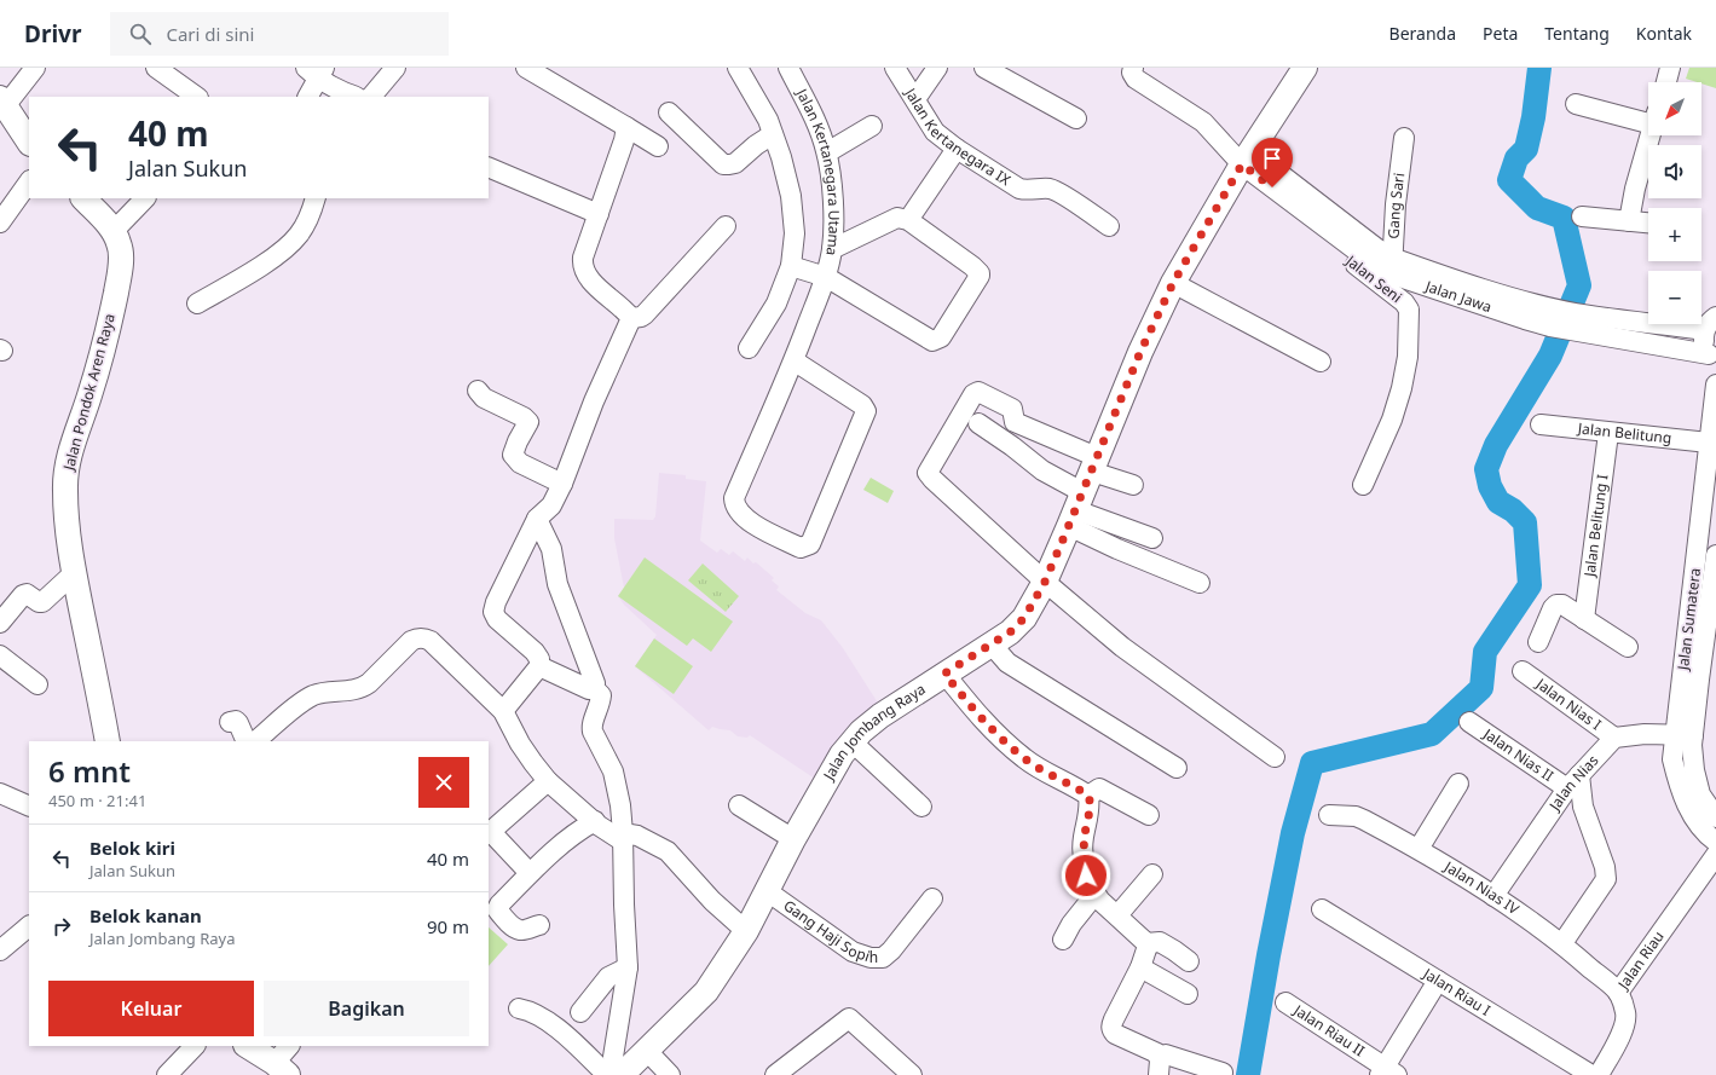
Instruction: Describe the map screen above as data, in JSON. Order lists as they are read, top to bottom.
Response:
{
  "streets": {
    "main road": ["Jalan Pondok Aren Raya", "Jalan Jombang Raya"],
    "street": [
      "Jalan Kertanegara IX",
      "Jalan Kertanegara Utama",
      "Gang Sari",
      "Jalan Seni",
      "Jalan Jawa",
      "Jalan Belitung",
      "Jalan Belitung I",
      "Jalan Sumatera",
      "Jalan Nias I",
      "Jalan Nias II",
      "Jalan Nias",
      "Jalan Nias IV",
      "Gang Haji Sopih",
      "Jalan Riau",
      "Jalan Riau I",
      "Jalan Riau II"
    ]
  },
  "crossings": [
    ["Gang Sari", "Jalan Jawa"],
    ["Jalan Seni", "Jalan Jawa"],
    ["Jalan Seni", "Jalan Jombang Raya"],
    ["Jalan Jawa", "Jalan Jombang Raya"],
    ["Jalan Belitung", "Jalan Belitung I"],
    ["Jalan Belitung", "Jalan Sumatera"],
    ["Jalan Nias I", "Jalan Nias"],
    ["Jalan Jombang Raya", "Gang Haji Sopih"],
    ["Jalan Nias II", "Jalan Nias"],
    ["Jalan Nias", "Jalan Nias IV"],
    ["Jalan Nias IV", "Jalan Riau"]
  ],
  "north": "bottom left",
  "page": {
    "header": "Drivr",
    "search": "Cari di sini",
    "nav": [
      "Beranda",
      "Peta",
      "Tentang",
      "Kontak"
    ],
    "map_buttons": ["+", "−"],
    "turn": ["40 m", "Jalan Sukun"],
    "heading": ["6 mnt", "450 m · 21:41"],
    "list": [
      {
        "name": "Belok kiri",
        "note": "Jalan Sukun",
        "value": "40 m"
      },
      {
        "name": "Belok kanan",
        "note": "Jalan Jombang Raya",
        "value": "90 m"
      }
    ],
    "buttons": ["Keluar", "Bagikan"]
  }
}
